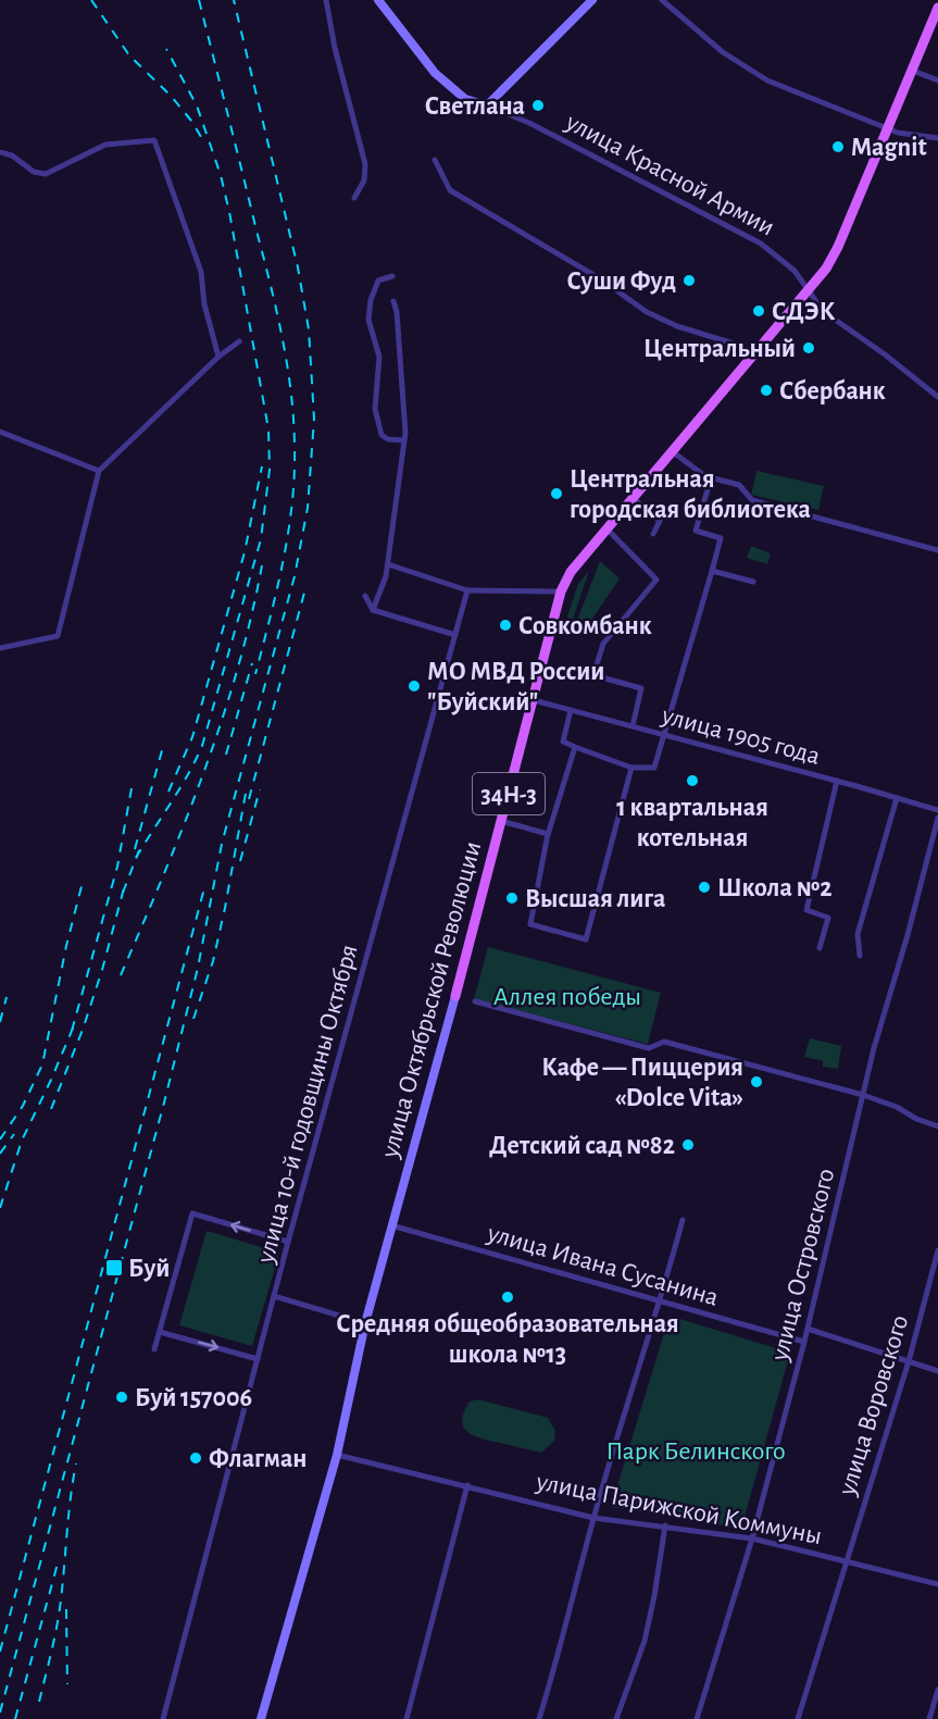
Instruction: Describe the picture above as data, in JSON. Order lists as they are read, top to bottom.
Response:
{
  "streets": {
    "main road": ["34Н-3", "улица Октябрьской Революции"],
    "street": [
      "улица Красной Армии",
      "улица 1905 года",
      "улица 10-й годовщины Октября",
      "улица Ивана Сусанина",
      "улица Островского",
      "улица Воровского",
      "улица Парижской Коммуны"
    ]
  },
  "crossings": [
    ["улица Красной Армии", "улица Октябрьской Революции"],
    ["улица 1905 года", "улица Октябрьской Революции"],
    ["улица Октябрьской Революции", "улица Ивана Сусанина"],
    ["улица Октябрьской Революции", "улица Парижской Коммуны"],
    ["улица Ивана Сусанина", "улица Островского"],
    ["улица Островского", "улица Парижской Коммуны"],
    ["улица Воровского", "улица Парижской Коммуны"]
  ],
  "parks": ["Аллея победы", "Парк Белинского"],
  "places": {
    "other": [
      "Светлана",
      "Magnit",
      "Суши Фуд",
      "СДЭК",
      "Центральный",
      "Сбербанк",
      "Центральная городская библиотека",
      "Совкомбанк",
      "МО МВД России \"Буйский\"",
      "1 квартальная котельная",
      "Школа №2",
      "Высшая лига",
      "Кафе — Пиццерия «Dolce Vita»",
      "Детский сад №82",
      "Средняя общеобразовательная школа №13",
      "Буй 157006",
      "Флагман"
    ],
    "transit": ["Буй"]
  }
}
